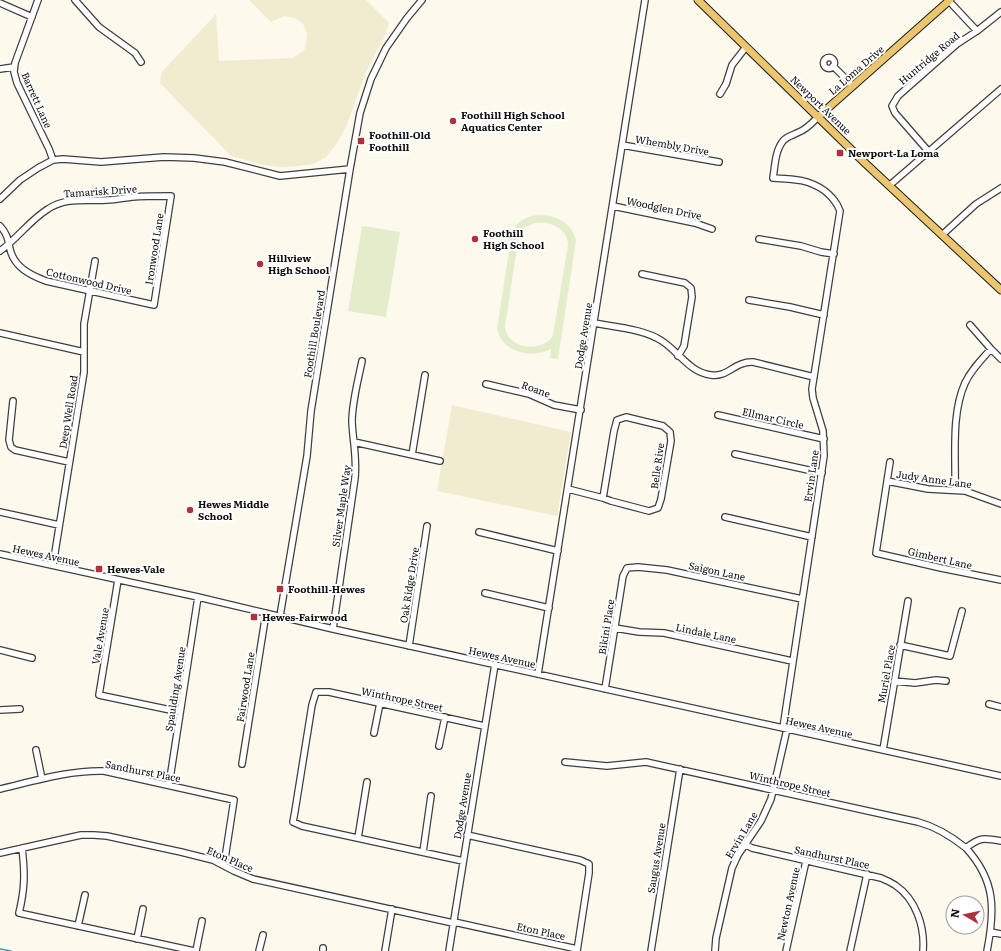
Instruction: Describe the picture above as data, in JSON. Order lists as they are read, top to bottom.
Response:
{
  "streets": {
    "main road": ["La Loma Drive", "Newport Avenue"],
    "street": [
      "Huntridge Road",
      "Barrett Lane",
      "Whembly Drive",
      "Tamarisk Drive",
      "Woodglen Drive",
      "Ironwood Lane",
      "Cottonwood Drive",
      "Foothill Boulevard",
      "Dodge Avenue",
      "Roane",
      "Deep Well Road",
      "Ellmar Circle",
      "Belle Rive",
      "Ervin Lane",
      "Judy Anne Lane",
      "Silver Maple Way",
      "Hewes Avenue",
      "Gimbert Lane",
      "Saigon Lane",
      "Oak Ridge Drive",
      "Bikini Place",
      "Lindale Lane",
      "Vale Avenue",
      "Muriel Place",
      "Fairwood Lane",
      "Spaulding Avenue",
      "Winthrope Street",
      "Sandhurst Place",
      "Saugus Avenue",
      "Eton Place",
      "Newton Avenue"
    ]
  },
  "crossings": [
    ["La Loma Drive", "Newport Avenue"],
    ["La Loma Drive", "Ervin Lane"],
    ["Whembly Drive", "Dodge Avenue"],
    ["Tamarisk Drive", "Ironwood Lane"],
    ["Tamarisk Drive", "Cottonwood Drive"],
    ["Woodglen Drive", "Dodge Avenue"],
    ["Ironwood Lane", "Cottonwood Drive"],
    ["Cottonwood Drive", "Deep Well Road"],
    ["Foothill Boulevard", "Hewes Avenue"],
    ["Dodge Avenue", "Roane"],
    ["Dodge Avenue", "Belle Rive"],
    ["Dodge Avenue", "Hewes Avenue"],
    ["Dodge Avenue", "Winthrope Street"],
    ["Dodge Avenue", "Eton Place"],
    ["Deep Well Road", "Hewes Avenue"],
    ["Ellmar Circle", "Ervin Lane"],
    ["Ervin Lane", "Hewes Avenue"],
    ["Ervin Lane", "Saigon Lane"],
    ["Ervin Lane", "Lindale Lane"],
    ["Ervin Lane", "Winthrope Street"],
    ["Ervin Lane", "Sandhurst Place"],
    ["Judy Anne Lane", "Gimbert Lane"],
    ["Silver Maple Way", "Hewes Avenue"],
    ["Hewes Avenue", "Oak Ridge Drive"],
    ["Hewes Avenue", "Bikini Place"],
    ["Hewes Avenue", "Vale Avenue"],
    ["Hewes Avenue", "Muriel Place"],
    ["Hewes Avenue", "Fairwood Lane"],
    ["Hewes Avenue", "Spaulding Avenue"],
    ["Saigon Lane", "Bikini Place"],
    ["Bikini Place", "Lindale Lane"],
    ["Vale Avenue", "Spaulding Avenue"],
    ["Spaulding Avenue", "Sandhurst Place"],
    ["Winthrope Street", "Saugus Avenue"],
    ["Sandhurst Place", "Eton Place"],
    ["Sandhurst Place", "Newton Avenue"]
  ],
  "places": {
    "other": [
      "Foothill High School Aquatics Center",
      "Foothill High School",
      "Hillview High School",
      "Hewes Middle School"
    ],
    "transit": [
      "Foothill-Old Foothill",
      "Newport-La Loma",
      "Hewes-Vale",
      "Foothill-Hewes",
      "Hewes-Fairwood"
    ]
  },
  "north": "left"
}
